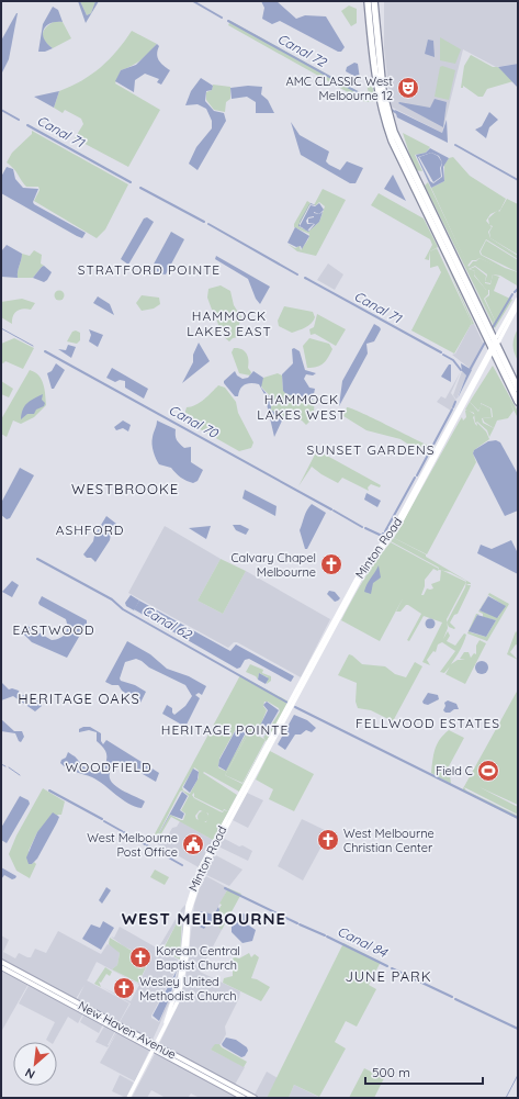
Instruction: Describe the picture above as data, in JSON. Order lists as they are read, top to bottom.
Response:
{
  "streets": {
    "main road": ["Minton Road", "New Haven Avenue"]
  },
  "crossings": [
    ["Minton Road", "New Haven Avenue"]
  ],
  "districts": [
    "STRATFORD POINTE",
    "HAMMOCK LAKES EAST",
    "HAMMOCK LAKES WEST",
    "SUNSET GARDENS",
    "WESTBROOKE",
    "ASHFORD",
    "EASTWOOD",
    "HERITAGE OAKS",
    "FELLWOOD ESTATES",
    "HERITAGE POINTE",
    "WOODFIELD",
    "WEST MELBOURNE",
    "JUNE PARK"
  ],
  "water": [
    "Canal 72",
    "Canal 71",
    "Canal 70",
    "Canal 62",
    "Canal 84"
  ],
  "places": {
    "theatre": ["AMC CLASSIC West Melbourne 12"],
    "church": [
      "Calvary Chapel Melbourne",
      "West Melbourne Christian Center",
      "Korean Central Baptist Church",
      "Wesley United Methodist Church"
    ],
    "sports": ["Field C"],
    "public building": ["West Melbourne Post Office"]
  },
  "scale_bar": "500 m",
  "north": "bottom left"
}
